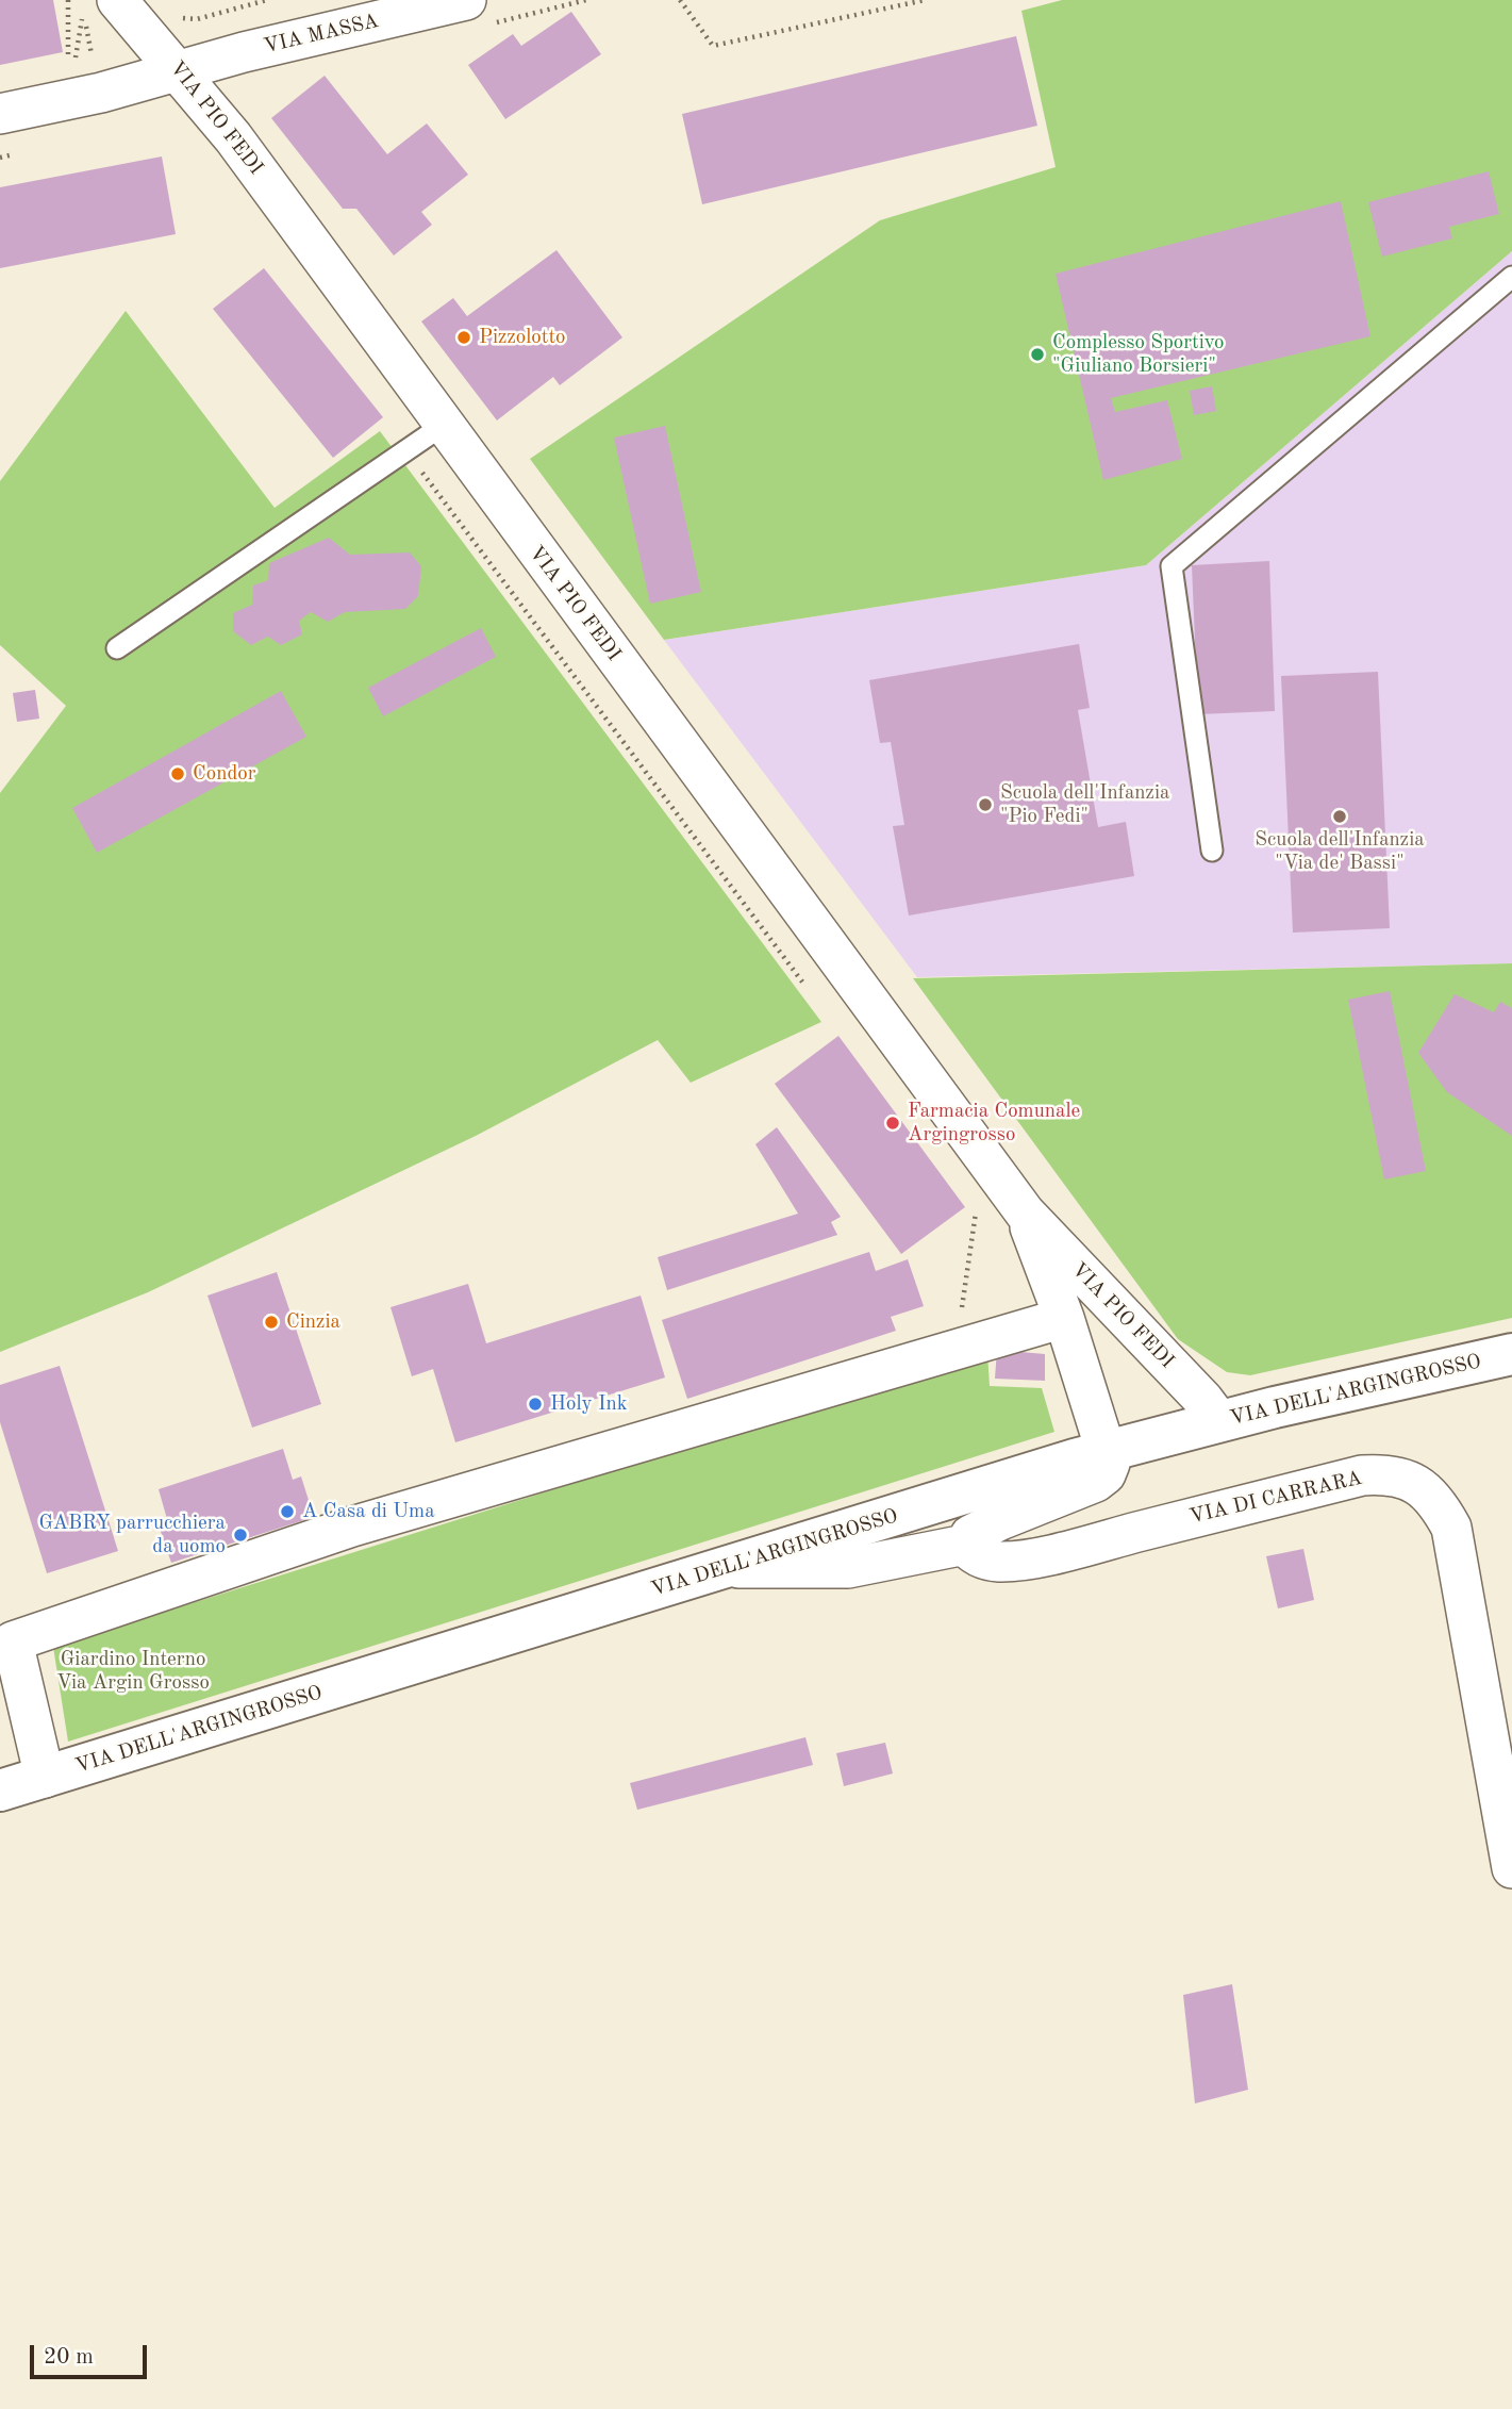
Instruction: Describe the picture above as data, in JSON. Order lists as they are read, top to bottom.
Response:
{
  "streets": {
    "street": [
      "VIA MASSA",
      "VIA PIO FEDI",
      "VIA DELL'ARGINGROSSO",
      "VIA DI CARRARA"
    ]
  },
  "crossings": [
    ["VIA MASSA", "VIA PIO FEDI"],
    ["VIA PIO FEDI", "VIA DELL'ARGINGROSSO"]
  ],
  "parks": ["Giardino Interno Via Argin Grosso"],
  "places": [
    "Pizzolotto",
    "Complesso Sportivo \"Giuliano Borsieri\"",
    "Condor",
    "Scuola dell'Infanzia \"Pio Fedi\"",
    "Scuola dell'Infanzia \"Via de' Bassi\"",
    "Farmacia Comunale Argingrosso",
    "Cinzia",
    "Holy Ink",
    "A Casa di Uma",
    "GABRY parrucchiera da uomo"
  ],
  "scale_bar": "20 m"
}
